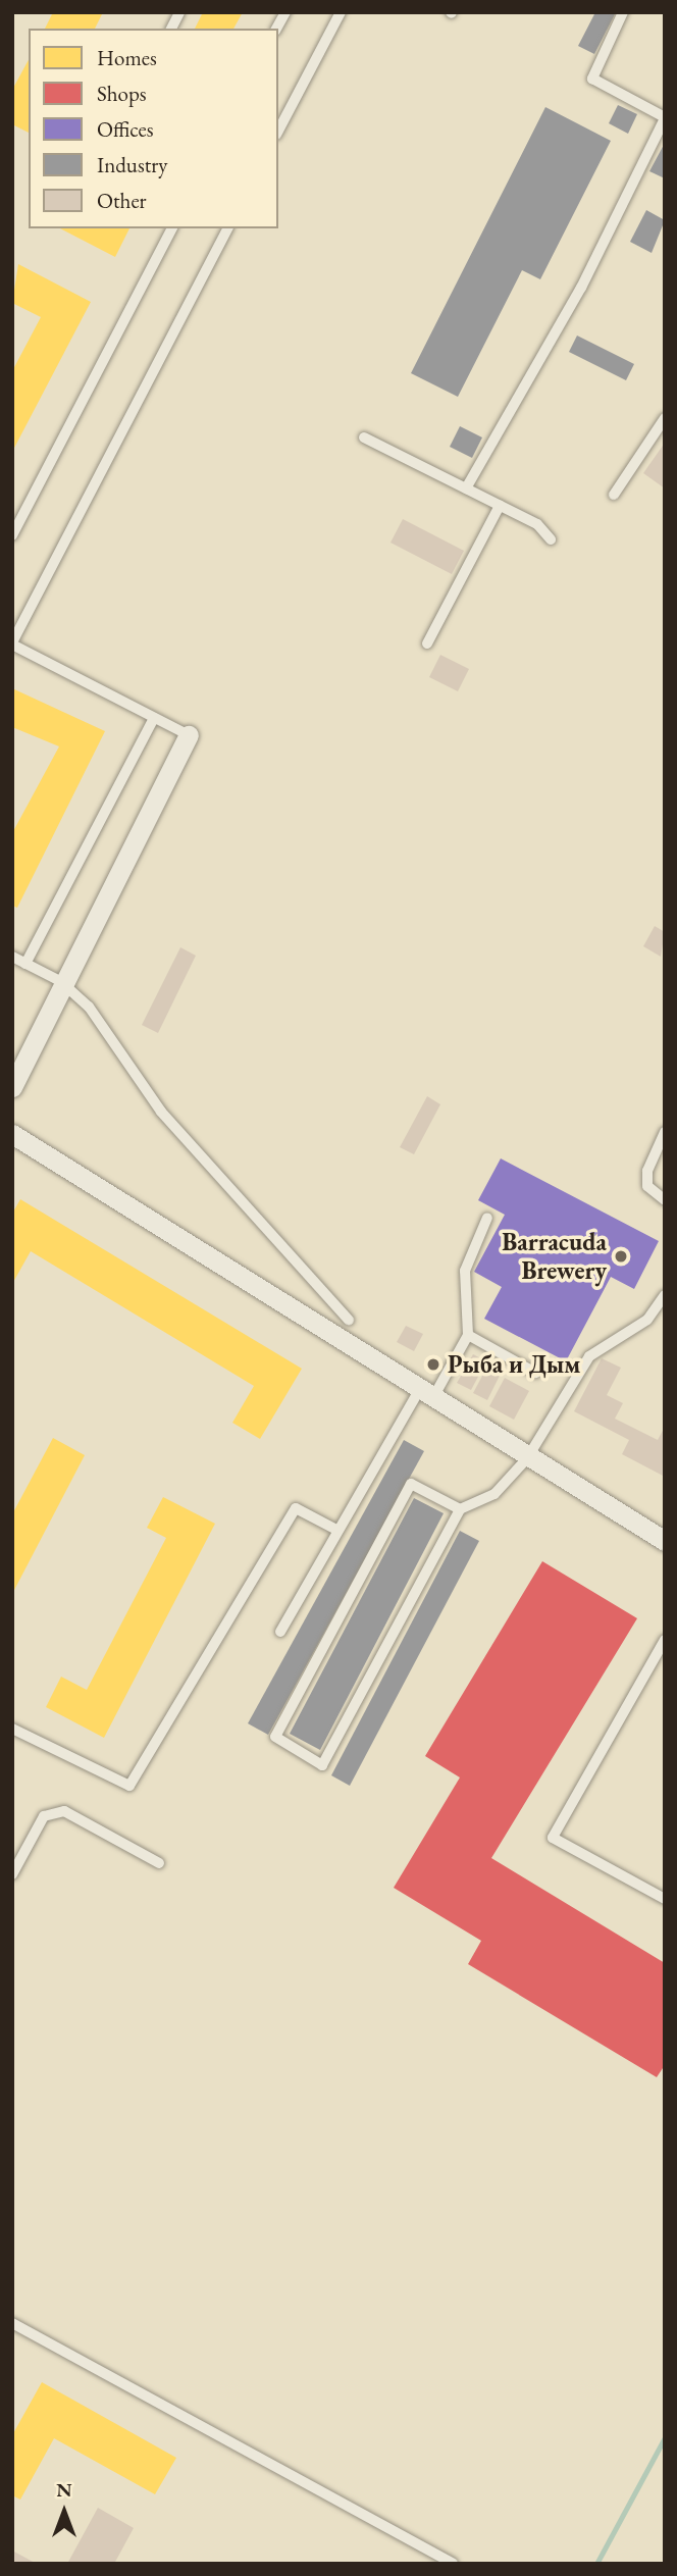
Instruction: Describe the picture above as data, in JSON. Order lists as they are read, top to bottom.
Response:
{
  "places": ["Barracuda Brewery", "Рыба и Дым"],
  "legend": [
    "Homes",
    "Shops",
    "Offices",
    "Industry",
    "Other"
  ],
  "north": "top"
}
